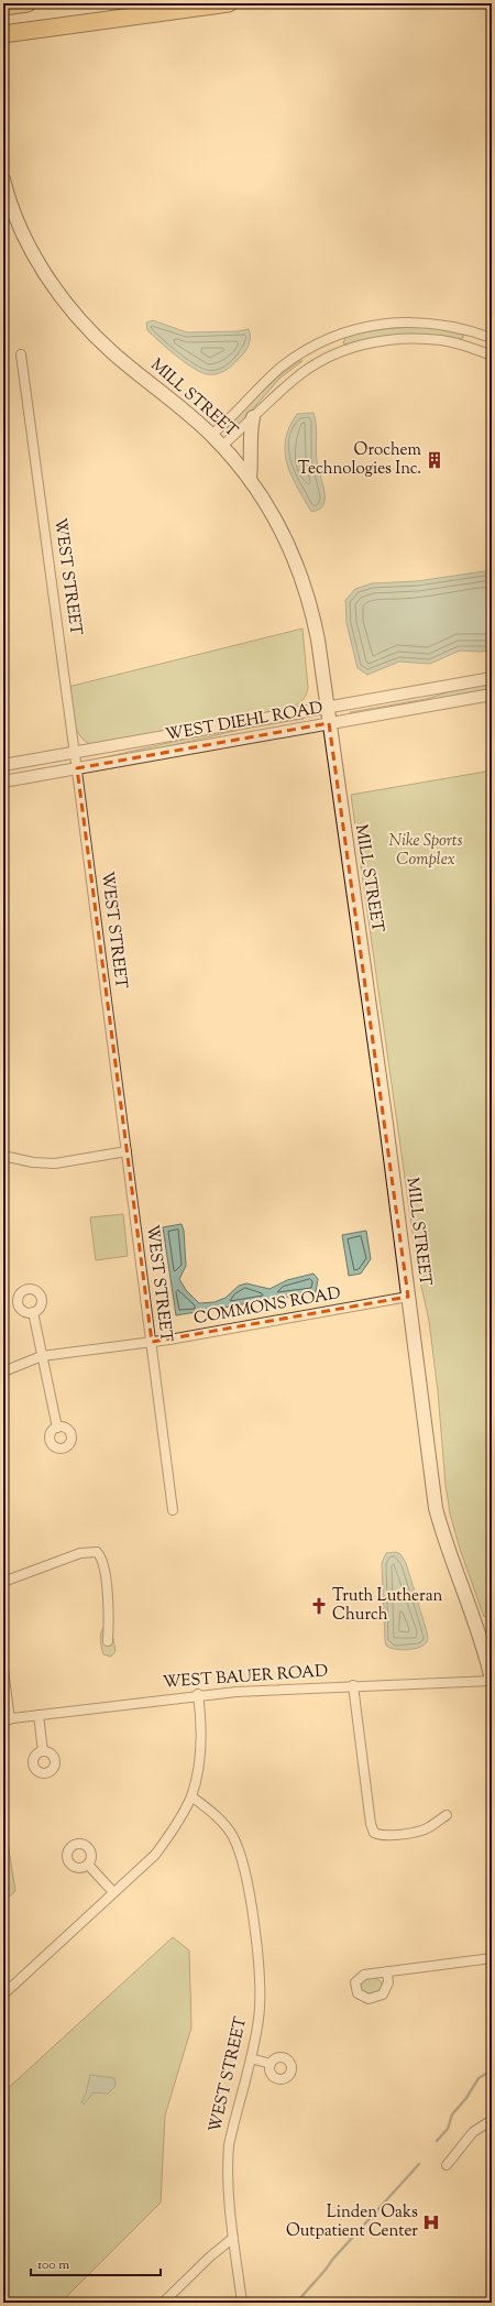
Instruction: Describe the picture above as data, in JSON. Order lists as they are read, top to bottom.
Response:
{
  "streets": {
    "main road": ["MILL STREET"],
    "street": [
      "WEST STREET",
      "WEST DIEHL ROAD",
      "COMMONS ROAD",
      "WEST BAUER ROAD"
    ]
  },
  "crossings": [
    ["MILL STREET", "WEST DIEHL ROAD"],
    ["MILL STREET", "COMMONS ROAD"],
    ["MILL STREET", "WEST BAUER ROAD"],
    ["WEST STREET", "WEST DIEHL ROAD"],
    ["WEST STREET", "COMMONS ROAD"]
  ],
  "parks": ["Nike Sports Complex"],
  "places": {
    "building": ["Orochem Technologies Inc."],
    "church": ["Truth Lutheran Church"],
    "hospital": ["Linden Oaks Outpatient Center"]
  },
  "scale_bar": "100 m"
}
